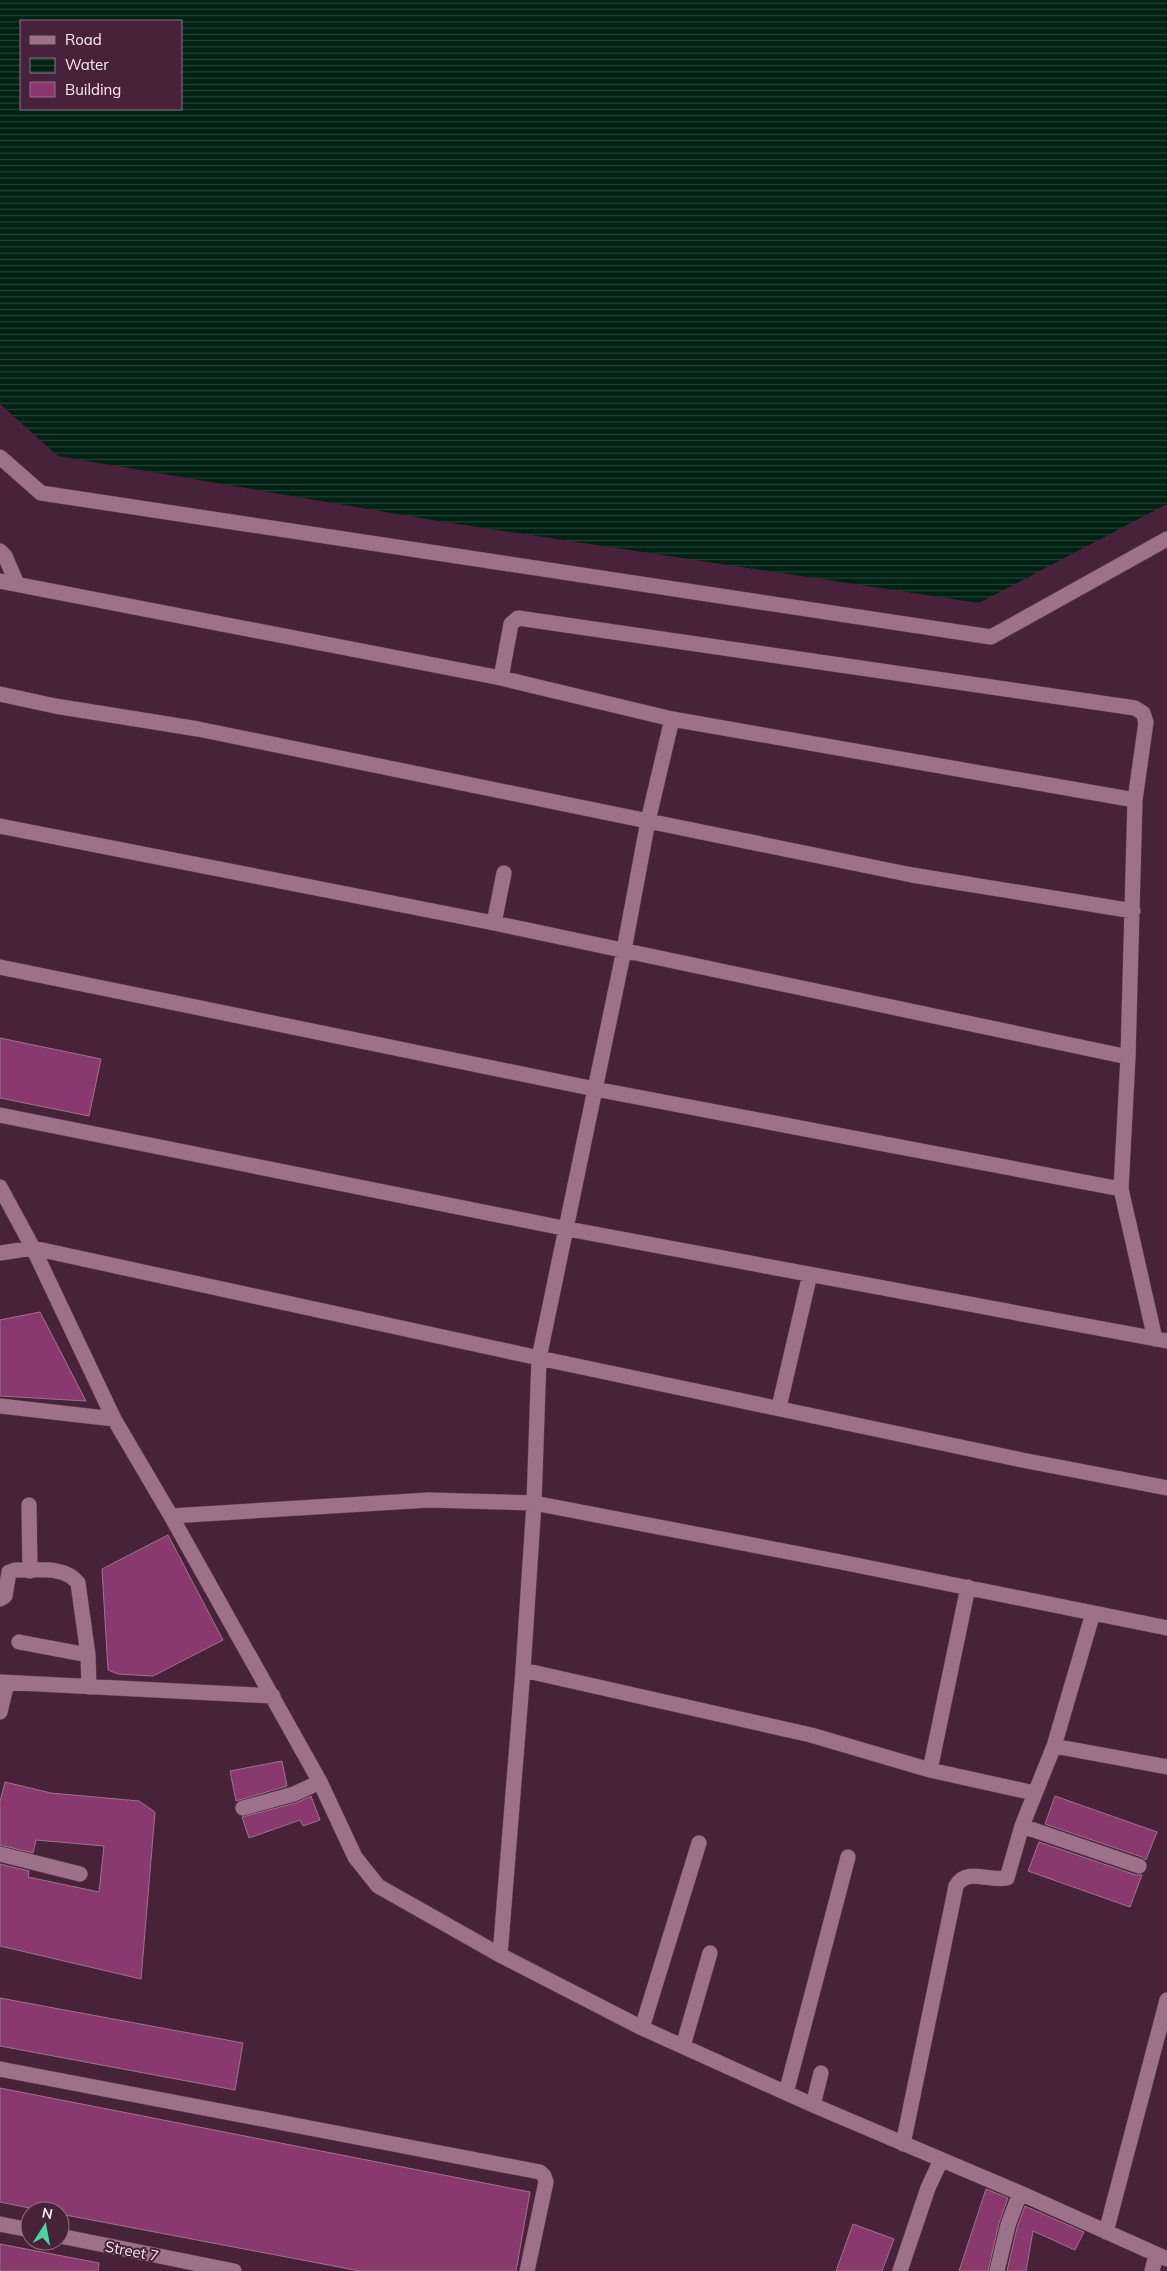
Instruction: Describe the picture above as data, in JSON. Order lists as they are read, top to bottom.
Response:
{
  "streets": {
    "street": ["Street 7"]
  },
  "legend": ["Road", "Water", "Building"],
  "north": "top"
}
